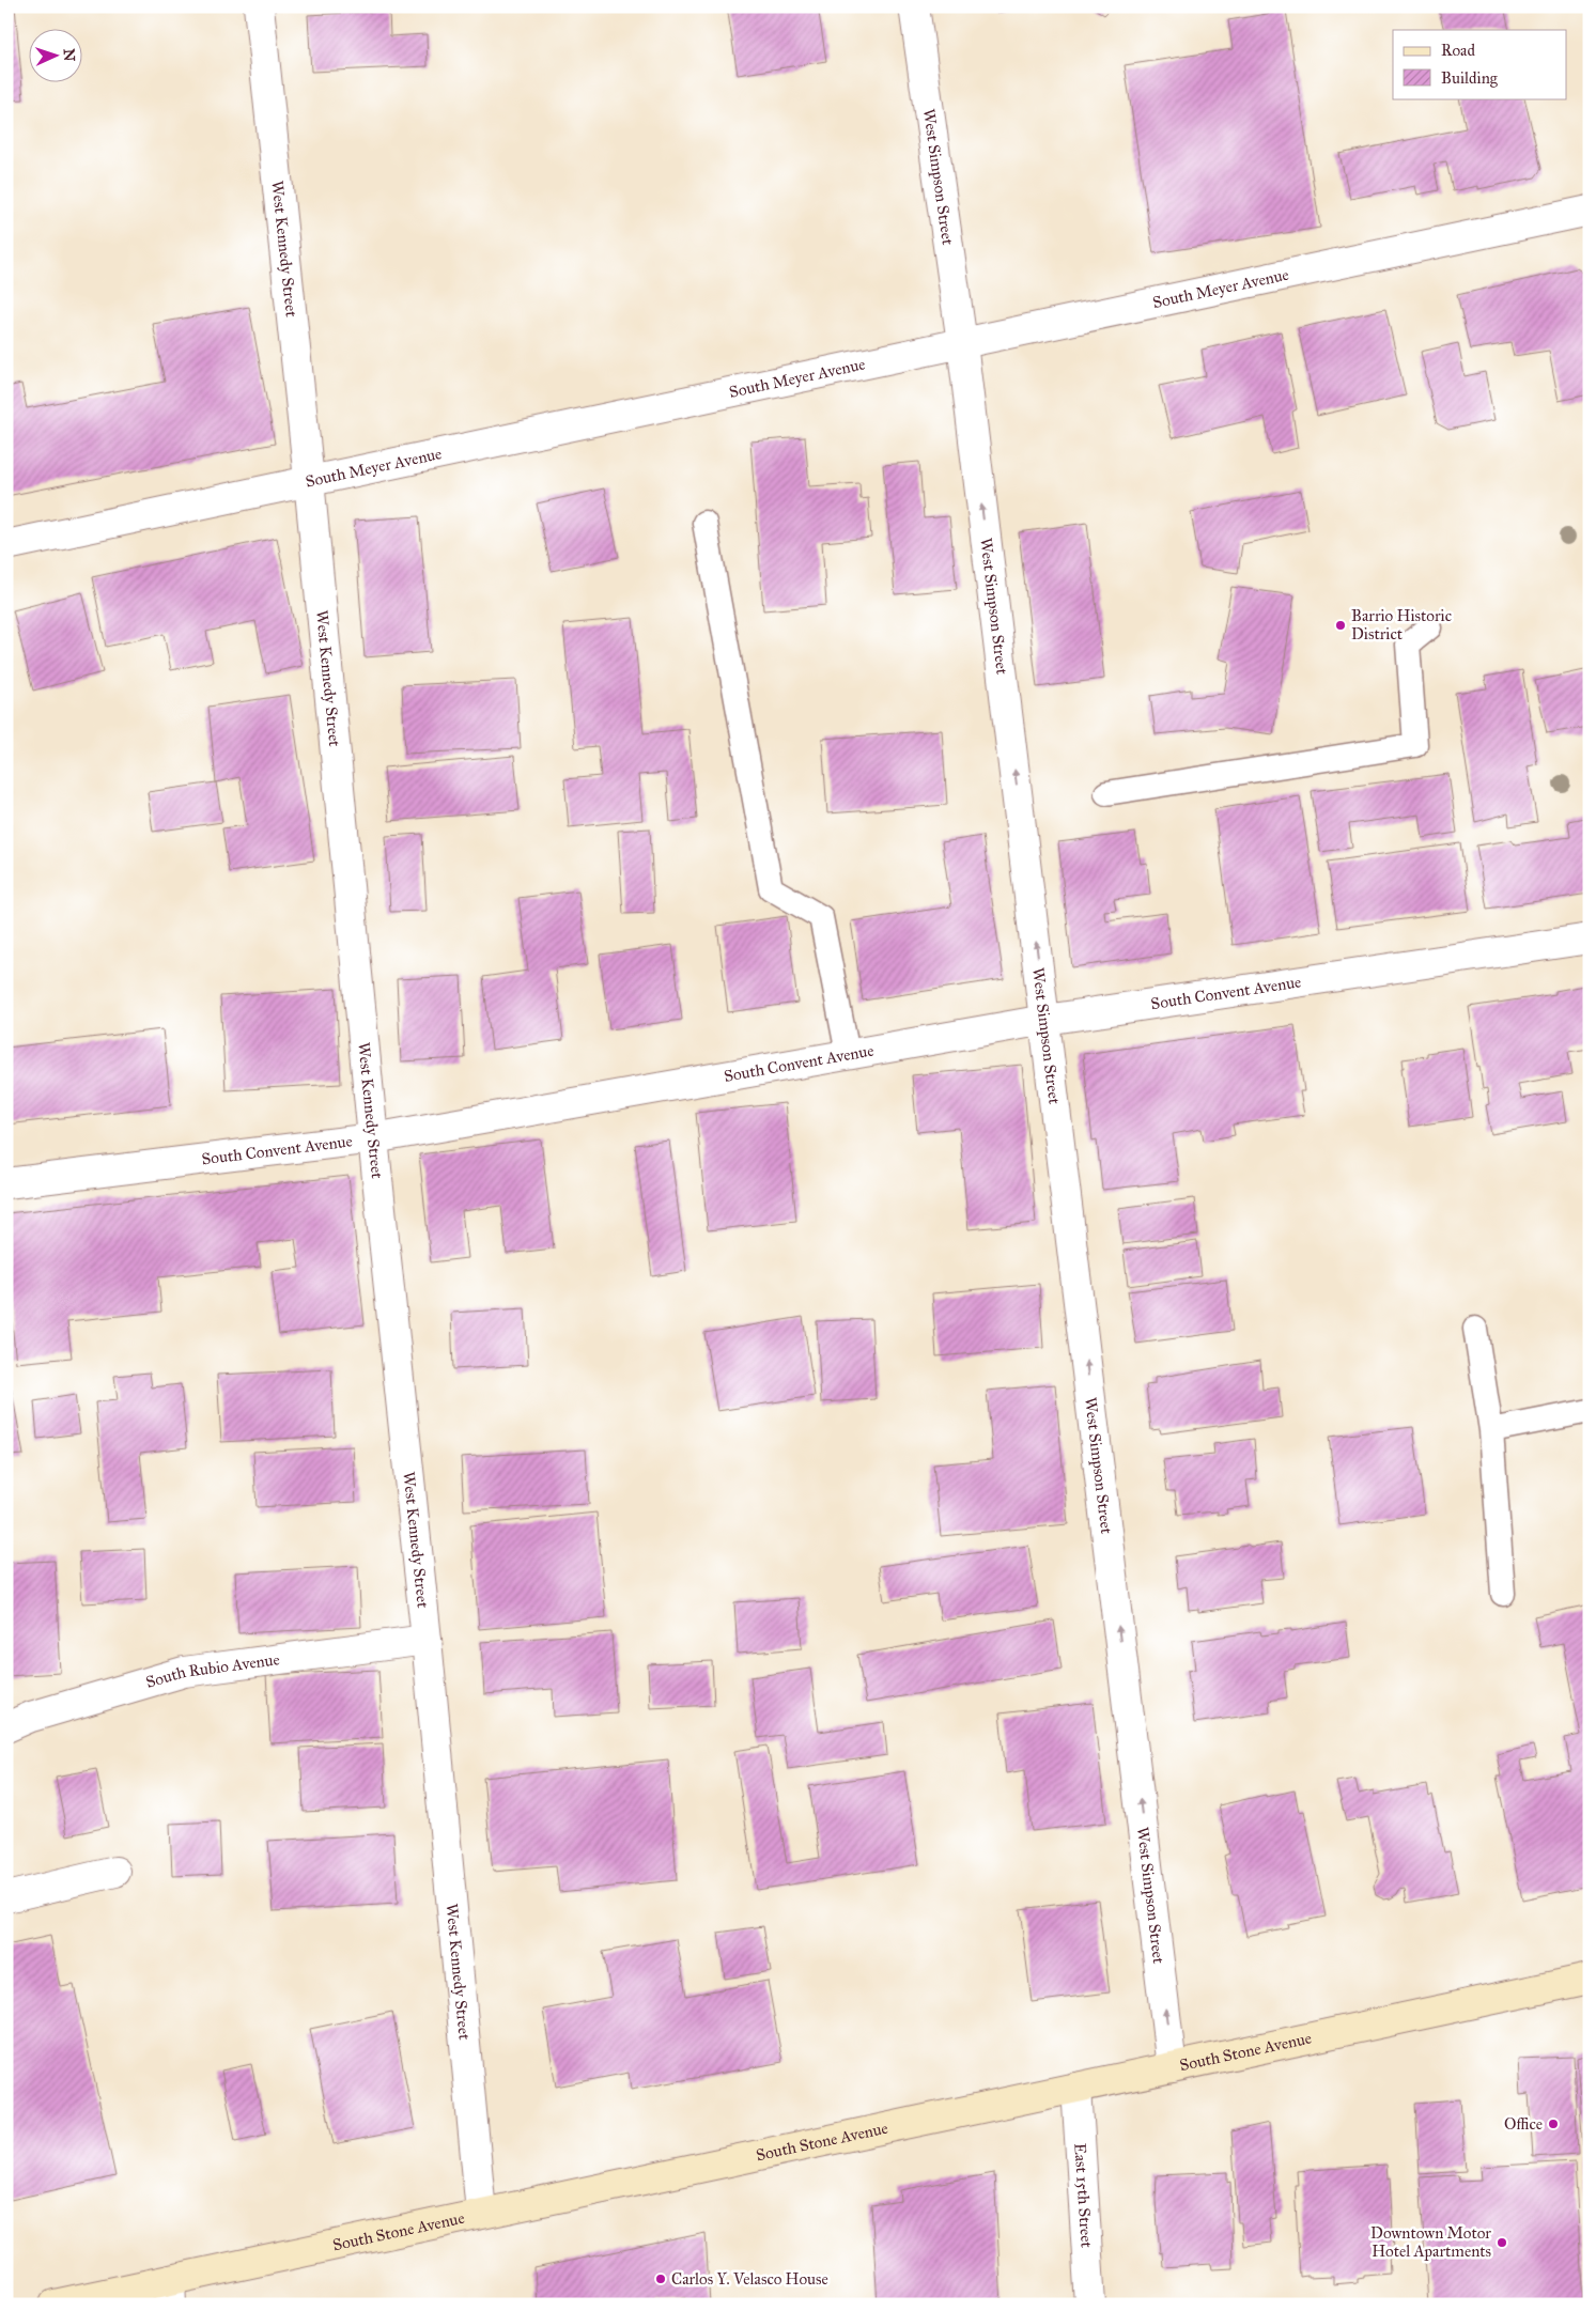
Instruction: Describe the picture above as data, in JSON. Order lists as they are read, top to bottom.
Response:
{
  "streets": {
    "street": [
      "West Simpson Street",
      "West Kennedy Street",
      "South Meyer Avenue",
      "South Convent Avenue",
      "South Rubio Avenue",
      "South Stone Avenue",
      "East 15th Street"
    ]
  },
  "crossings": [
    ["West Simpson Street", "South Meyer Avenue"],
    ["West Simpson Street", "South Convent Avenue"],
    ["West Simpson Street", "South Stone Avenue"],
    ["West Kennedy Street", "South Meyer Avenue"],
    ["West Kennedy Street", "South Convent Avenue"],
    ["West Kennedy Street", "South Rubio Avenue"],
    ["West Kennedy Street", "South Stone Avenue"],
    ["South Stone Avenue", "East 15th Street"]
  ],
  "one_way": ["West Simpson Street"],
  "places": [
    "Barrio Historic District",
    "Office",
    "Downtown Motor Hotel Apartments",
    "Carlos Y. Velasco House"
  ],
  "legend": ["Road", "Building"],
  "north": "right"
}
